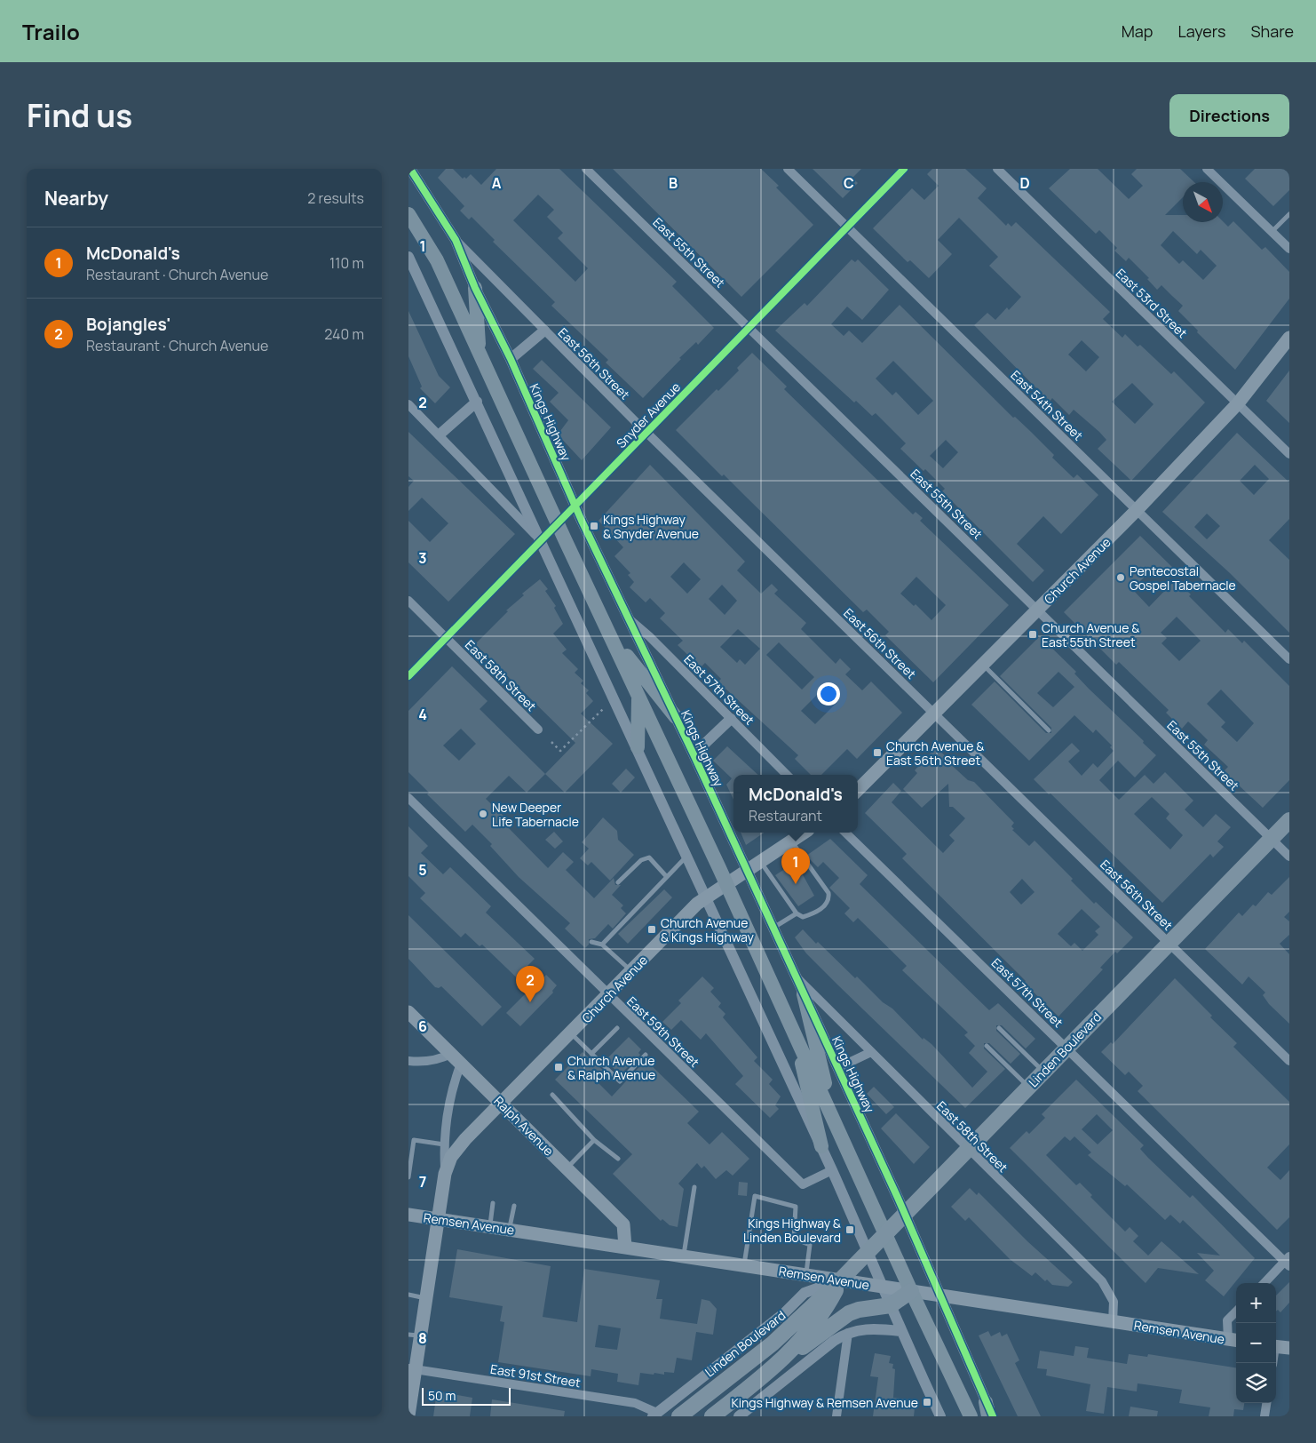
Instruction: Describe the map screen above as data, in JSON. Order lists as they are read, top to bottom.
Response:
{
  "streets": {
    "highway": ["Linden Boulevard"],
    "main road": ["Church Avenue", "Ralph Avenue", "Remsen Avenue"],
    "street": [
      "East 55th Street",
      "East 53rd Street",
      "East 56th Street",
      "East 54th Street",
      "Snyder Avenue",
      "Kings Highway",
      "East 58th Street",
      "East 57th Street",
      "East 59th Street",
      "East 91st Street"
    ]
  },
  "crossings": [
    ["East 55th Street", "Snyder Avenue"],
    ["East 55th Street", "Church Avenue"],
    ["East 55th Street", "Linden Boulevard"],
    ["East 53rd Street", "Church Avenue"],
    ["East 56th Street", "Snyder Avenue"],
    ["East 56th Street", "Kings Highway"],
    ["East 56th Street", "Church Avenue"],
    ["East 56th Street", "Linden Boulevard"],
    ["East 54th Street", "Snyder Avenue"],
    ["East 54th Street", "Church Avenue"],
    ["Snyder Avenue", "Kings Highway"],
    ["Snyder Avenue", "East 58th Street"],
    ["Kings Highway", "Church Avenue"],
    ["Kings Highway", "East 58th Street"],
    ["Kings Highway", "East 57th Street"],
    ["Kings Highway", "Linden Boulevard"],
    ["Kings Highway", "Remsen Avenue"],
    ["Church Avenue", "East 59th Street"],
    ["Church Avenue", "Ralph Avenue"],
    ["Church Avenue", "Remsen Avenue"],
    ["Church Avenue", "East 91st Street"],
    ["East 58th Street", "Linden Boulevard"],
    ["East 58th Street", "Remsen Avenue"],
    ["East 57th Street", "Linden Boulevard"],
    ["Linden Boulevard", "Remsen Avenue"],
    ["Linden Boulevard", "East 91st Street"],
    ["Ralph Avenue", "Remsen Avenue"]
  ],
  "places": {
    "transit": [
      "Kings Highway & Snyder Avenue",
      "Church Avenue & East 55th Street",
      "Church Avenue & East 56th Street",
      "Church Avenue & Kings Highway",
      "Church Avenue & Ralph Avenue",
      "Kings Highway & Linden Boulevard",
      "Kings Highway & Remsen Avenue"
    ],
    "other": ["Pentecostal Gospel Tabernacle", "New Deeper Life Tabernacle"]
  },
  "scale_bar": "50 m",
  "north": "bottom right",
  "page": {
    "header": "Trailo",
    "nav": ["Map", "Layers", "Share"],
    "title": "Find us",
    "buttons": "Directions",
    "heading": ["Nearby", "2 results"],
    "list": [
      {
        "mark": "1",
        "name": "McDonald's",
        "note": "Restaurant · Church Avenue",
        "value": "110 m"
      },
      {
        "mark": "2",
        "name": "Bojangles'",
        "note": "Restaurant · Church Avenue",
        "value": "240 m"
      }
    ],
    "popup": ["McDonald's", "Restaurant"],
    "pins": ["1", "2"],
    "map_buttons": ["+", "−"],
    "scale": "50 m"
  },
  "grid": {
    "columns": [
      "A",
      "B",
      "C",
      "D"
    ],
    "rows": [
      "1",
      "2",
      "3",
      "4",
      "5",
      "6",
      "7",
      "8"
    ]
  }
}
